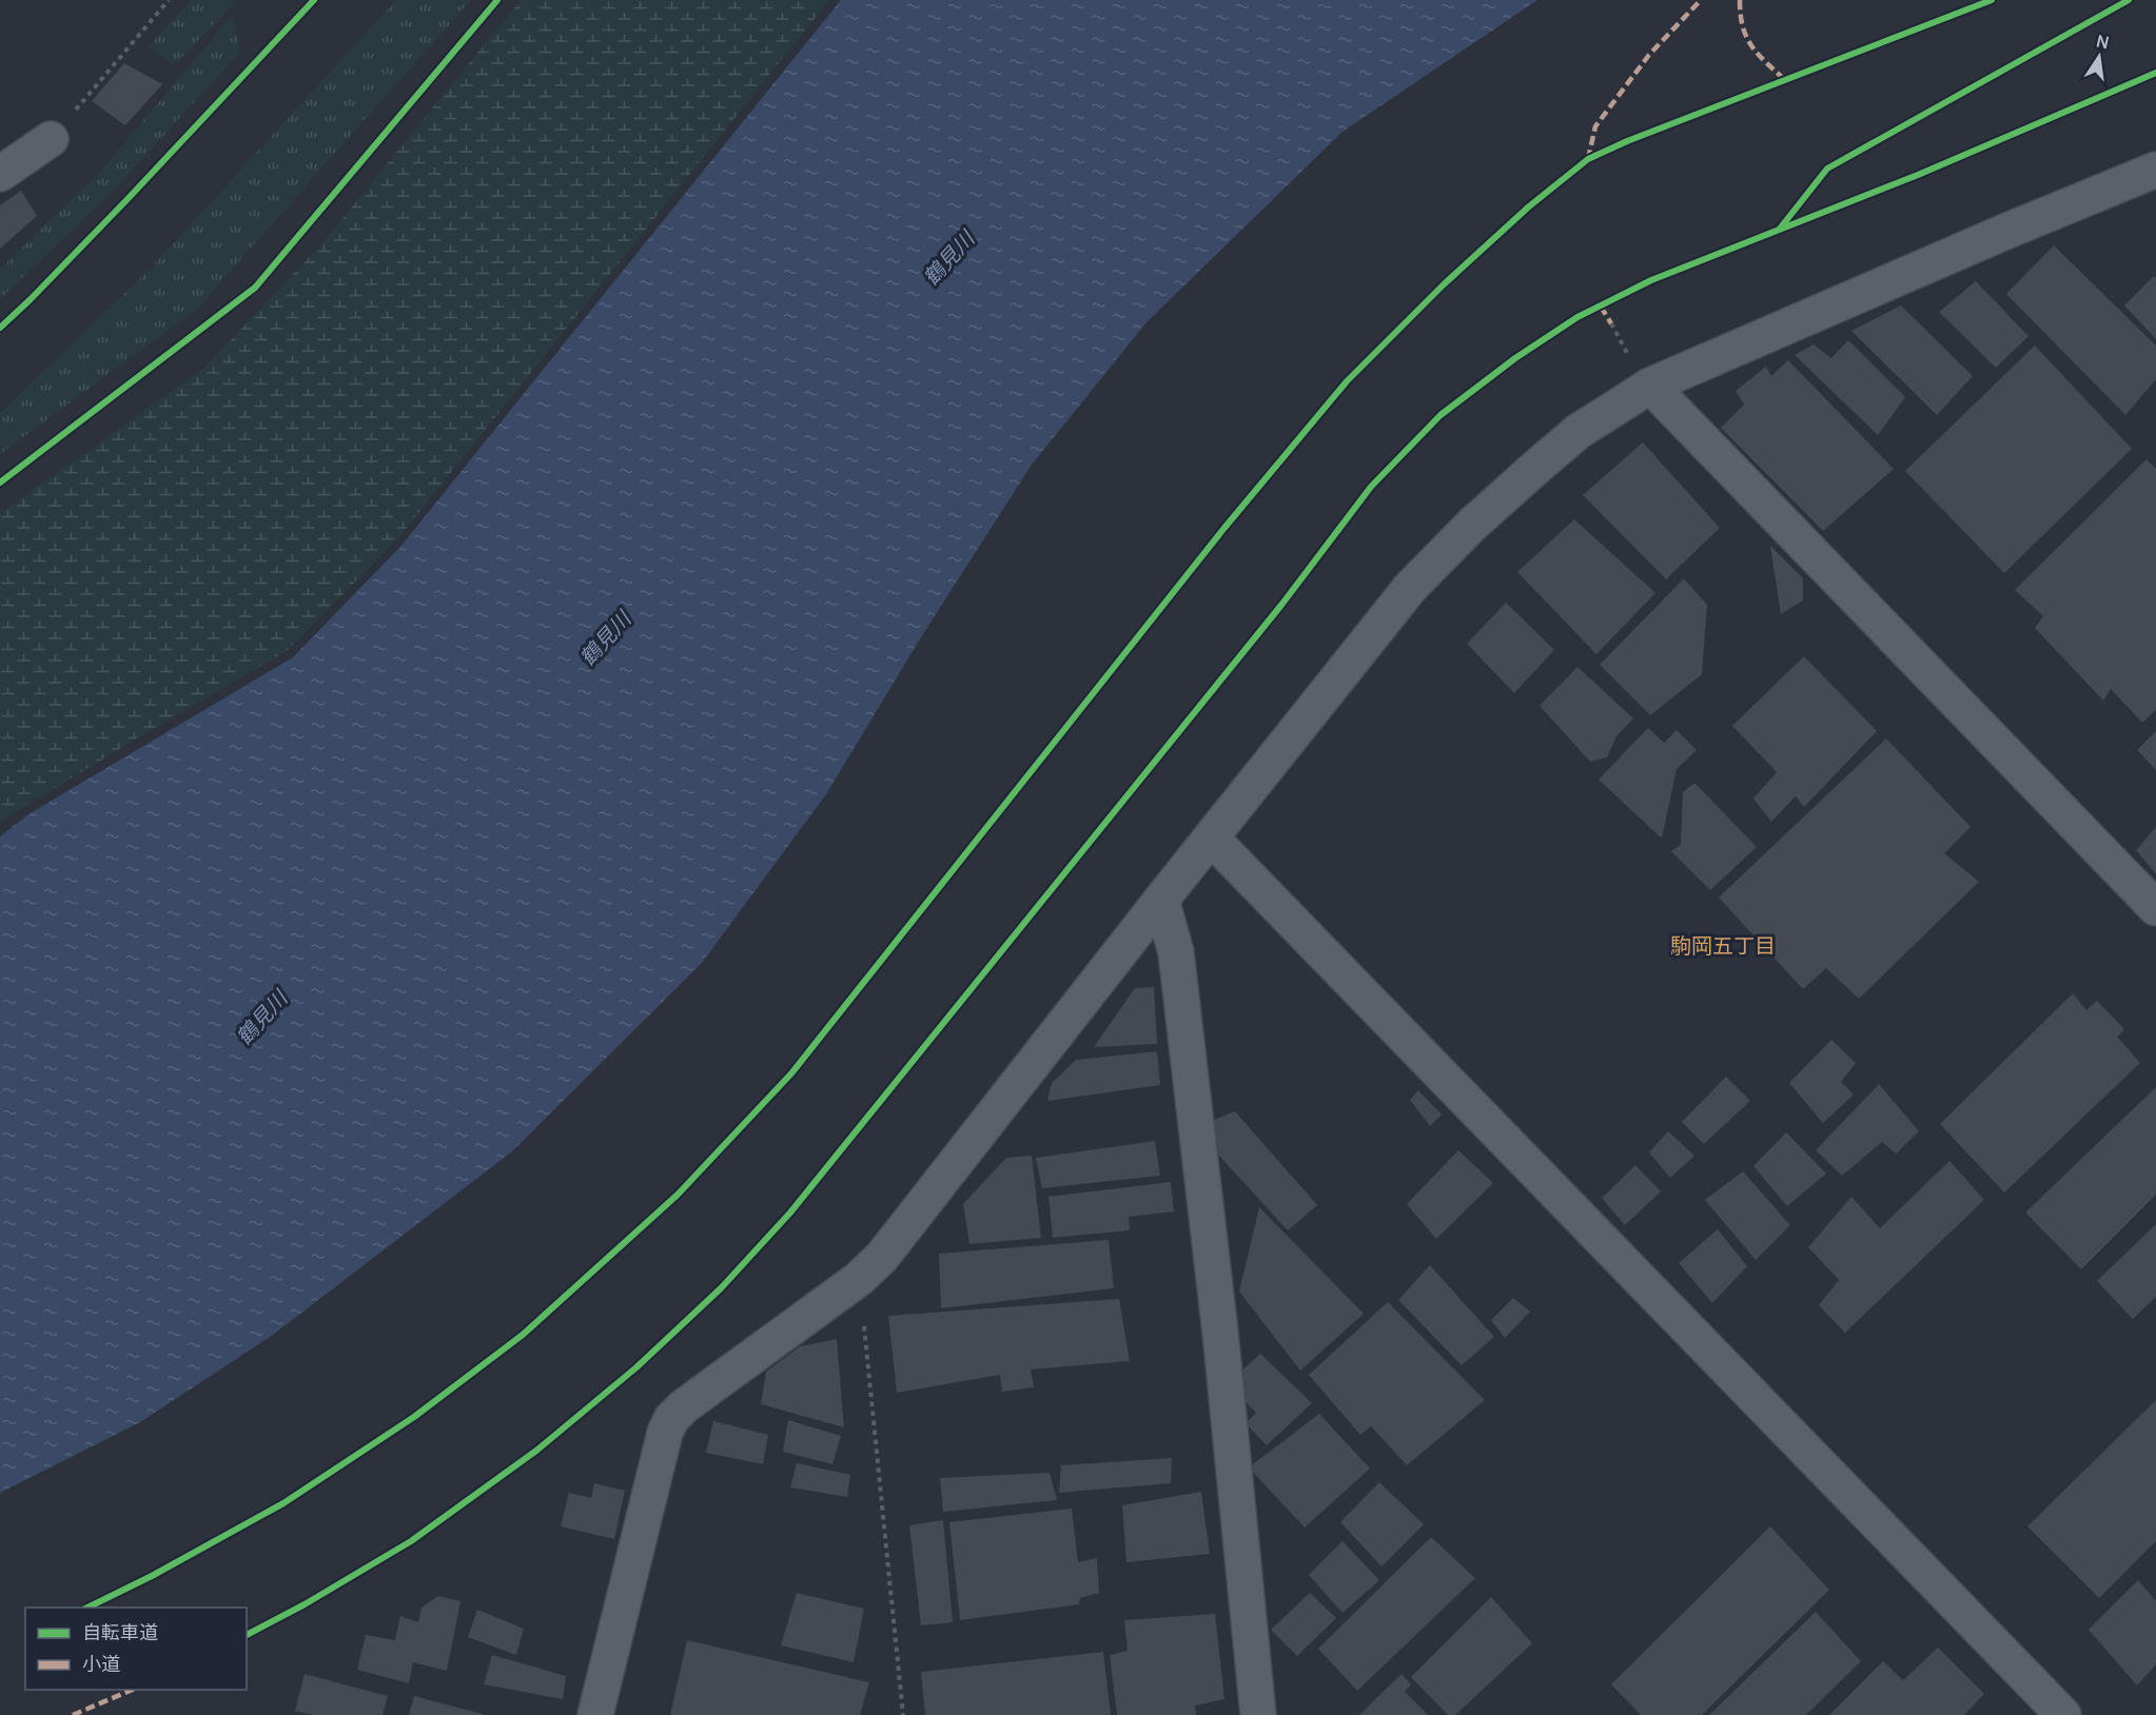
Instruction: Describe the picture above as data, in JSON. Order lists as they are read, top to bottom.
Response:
{
  "districts": ["駒岡五丁目"],
  "water": ["鶴見川"],
  "legend": ["自転車道", "小道"],
  "north": "top"
}
